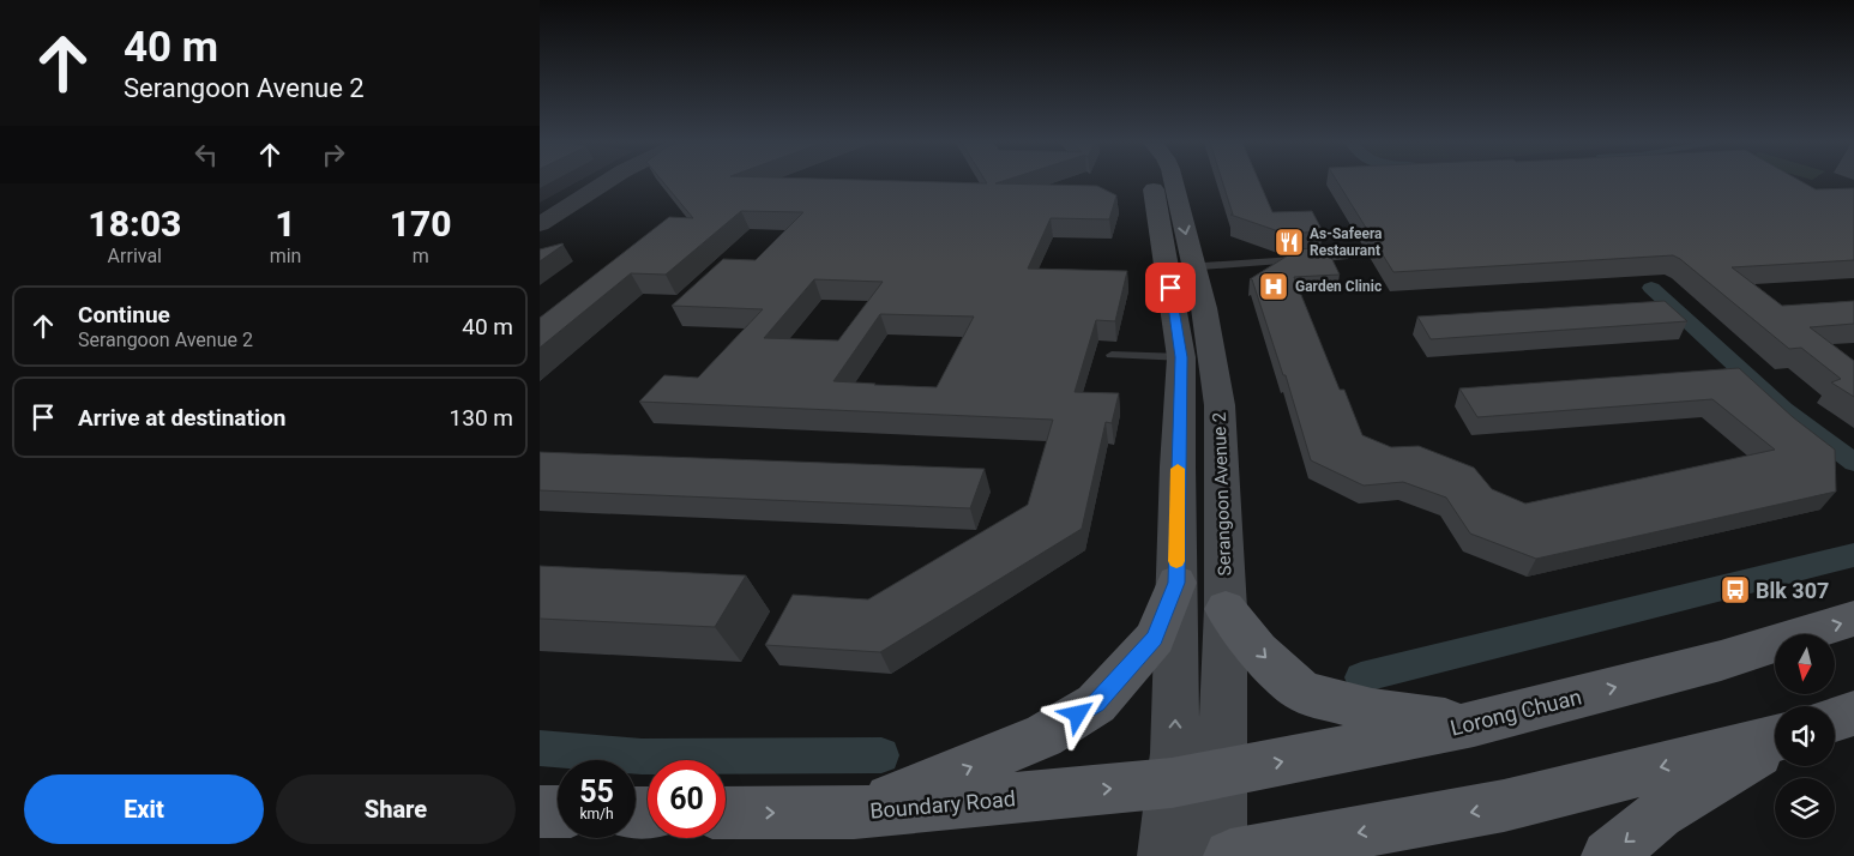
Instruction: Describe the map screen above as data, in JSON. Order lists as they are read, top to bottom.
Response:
{
  "streets": {
    "main road": ["Serangoon Avenue 2", "Lorong Chuan", "Boundary Road"]
  },
  "crossings": [
    ["Serangoon Avenue 2", "Lorong Chuan"],
    ["Serangoon Avenue 2", "Boundary Road"],
    ["Lorong Chuan", "Boundary Road"]
  ],
  "one_way": ["Boundary Road"],
  "places": {
    "restaurant": ["As-Safeera Restaurant"],
    "hospital": ["Garden Clinic"],
    "bus stop": ["Blk 307"]
  },
  "north": "bottom",
  "page": {
    "turn": ["40 m", "Serangoon Avenue 2"],
    "eta": [
      "18:03",
      "Arrival",
      "1",
      "min",
      "170",
      "m"
    ],
    "list": [
      {
        "name": "Continue",
        "note": "Serangoon Avenue 2",
        "value": "40 m"
      },
      {
        "name": "Arrive at destination",
        "value": "130 m"
      }
    ],
    "speed": "55 km/h",
    "limit": "60",
    "buttons": ["Exit", "Share"]
  }
}
